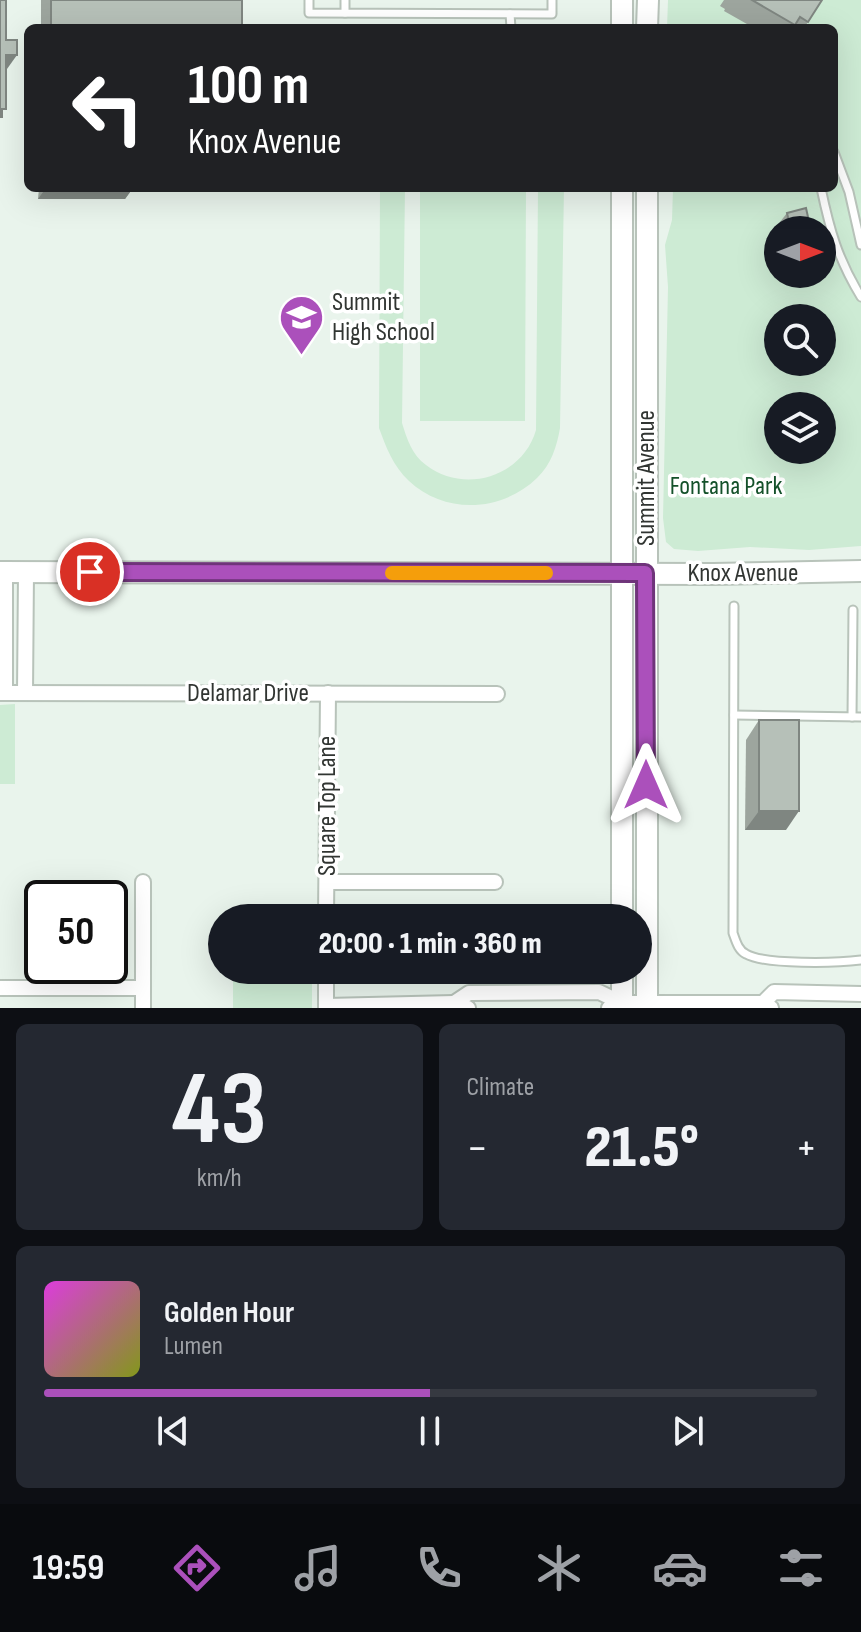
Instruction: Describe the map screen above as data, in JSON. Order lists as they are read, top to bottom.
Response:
{
  "streets": {
    "main road": ["Summit Avenue", "Knox Avenue"],
    "street": ["Delamar Drive", "Square Top Lane"]
  },
  "crossings": [
    ["Summit Avenue", "Knox Avenue"],
    ["Delamar Drive", "Square Top Lane"]
  ],
  "parks": ["Fontana Park"],
  "places": {
    "school or university": ["Summit High School"]
  },
  "north": "right",
  "page": {
    "turn": ["100 m", "Knox Avenue"],
    "limit": "50",
    "trip": "20:00 · 1 min · 360 m",
    "tile": [
      ["43", "km/h"],
      "Climate"
    ],
    "heat": ["−", "21.5°", "+"],
    "song": ["Golden Hour", "Lumen"],
    "tabs": "19:59"
  }
}
